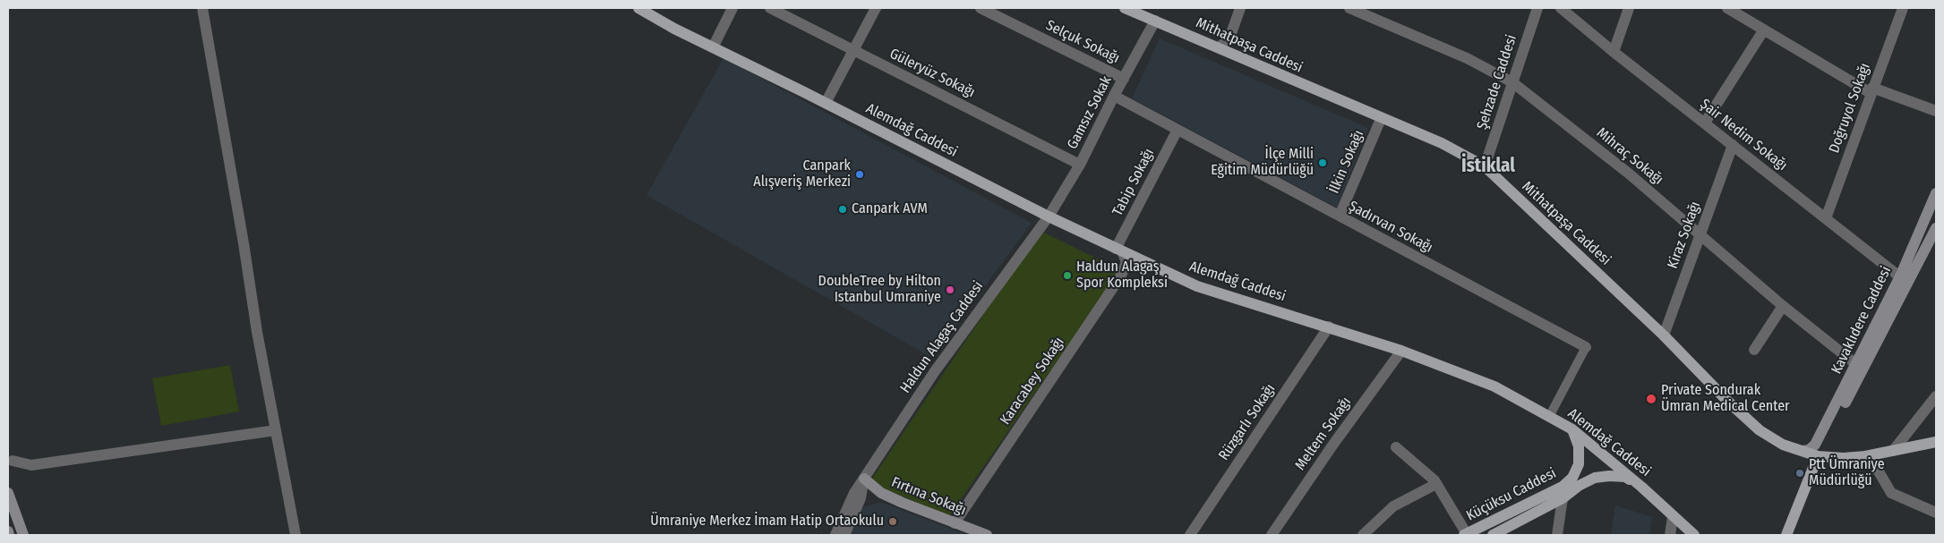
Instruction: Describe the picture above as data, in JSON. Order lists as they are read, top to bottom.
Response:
{
  "streets": {
    "main road": [
      "Mithatpaşa Caddesi",
      "Alemdağ Caddesi",
      "Kavaklıdere Caddesi",
      "Küçüksu Caddesi",
      "Fırtına Sokağı"
    ],
    "street": [
      "Selçuk Sokağı",
      "Güleryüz Sokağı",
      "Şehzade Caddesi",
      "Doğruyol Sokağı",
      "Gamsız Sokak",
      "Şair Nedim Sokağı",
      "Mihraç Sokağı",
      "İlkin Sokağı",
      "Tabip Sokağı",
      "Şadırvan Sokağı",
      "Kiraz Sokağı",
      "Haldun Alagaş Caddesi",
      "Karacabey Sokağı",
      "Rüzgarlı Sokağı",
      "Meltem Sokağı"
    ]
  },
  "crossings": [
    ["Selçuk Sokağı", "Gamsız Sokak"],
    ["Mithatpaşa Caddesi", "Şehzade Caddesi"],
    ["Mithatpaşa Caddesi", "Gamsız Sokak"],
    ["Mithatpaşa Caddesi", "İlkin Sokağı"],
    ["Mithatpaşa Caddesi", "Kiraz Sokağı"],
    ["Mithatpaşa Caddesi", "Kavaklıdere Caddesi"],
    ["Güleryüz Sokağı", "Gamsız Sokak"],
    ["Şehzade Caddesi", "Mihraç Sokağı"],
    ["Doğruyol Sokağı", "Şair Nedim Sokağı"],
    ["Gamsız Sokak", "Alemdağ Caddesi"],
    ["Gamsız Sokak", "Şadırvan Sokağı"],
    ["Gamsız Sokak", "Haldun Alagaş Caddesi"],
    ["Alemdağ Caddesi", "Tabip Sokağı"],
    ["Alemdağ Caddesi", "Şadırvan Sokağı"],
    ["Alemdağ Caddesi", "Haldun Alagaş Caddesi"],
    ["Alemdağ Caddesi", "Karacabey Sokağı"],
    ["Alemdağ Caddesi", "Rüzgarlı Sokağı"],
    ["Alemdağ Caddesi", "Meltem Sokağı"],
    ["Alemdağ Caddesi", "Küçüksu Caddesi"],
    ["Şair Nedim Sokağı", "Kiraz Sokağı"],
    ["Şair Nedim Sokağı", "Kavaklıdere Caddesi"],
    ["Mihraç Sokağı", "Kiraz Sokağı"],
    ["Mihraç Sokağı", "Kavaklıdere Caddesi"],
    ["İlkin Sokağı", "Şadırvan Sokağı"],
    ["Tabip Sokağı", "Şadırvan Sokağı"],
    ["Tabip Sokağı", "Karacabey Sokağı"],
    ["Haldun Alagaş Caddesi", "Fırtına Sokağı"],
    ["Karacabey Sokağı", "Fırtına Sokağı"]
  ],
  "districts": ["İstiklal"],
  "places": [
    "İlçe Milli Eğitim Müdürlüğü",
    "Canpark Alışveriş Merkezi",
    "Canpark AVM",
    "Haldun Alagaş Spor Kompleksi",
    "DoubleTree by Hilton Istanbul Umraniye",
    "Private Sondurak Ümran Medical Center",
    "Ptt Ümraniye Müdürlüğü",
    "Ümraniye Merkez İmam Hatip Ortaokulu"
  ]
}
